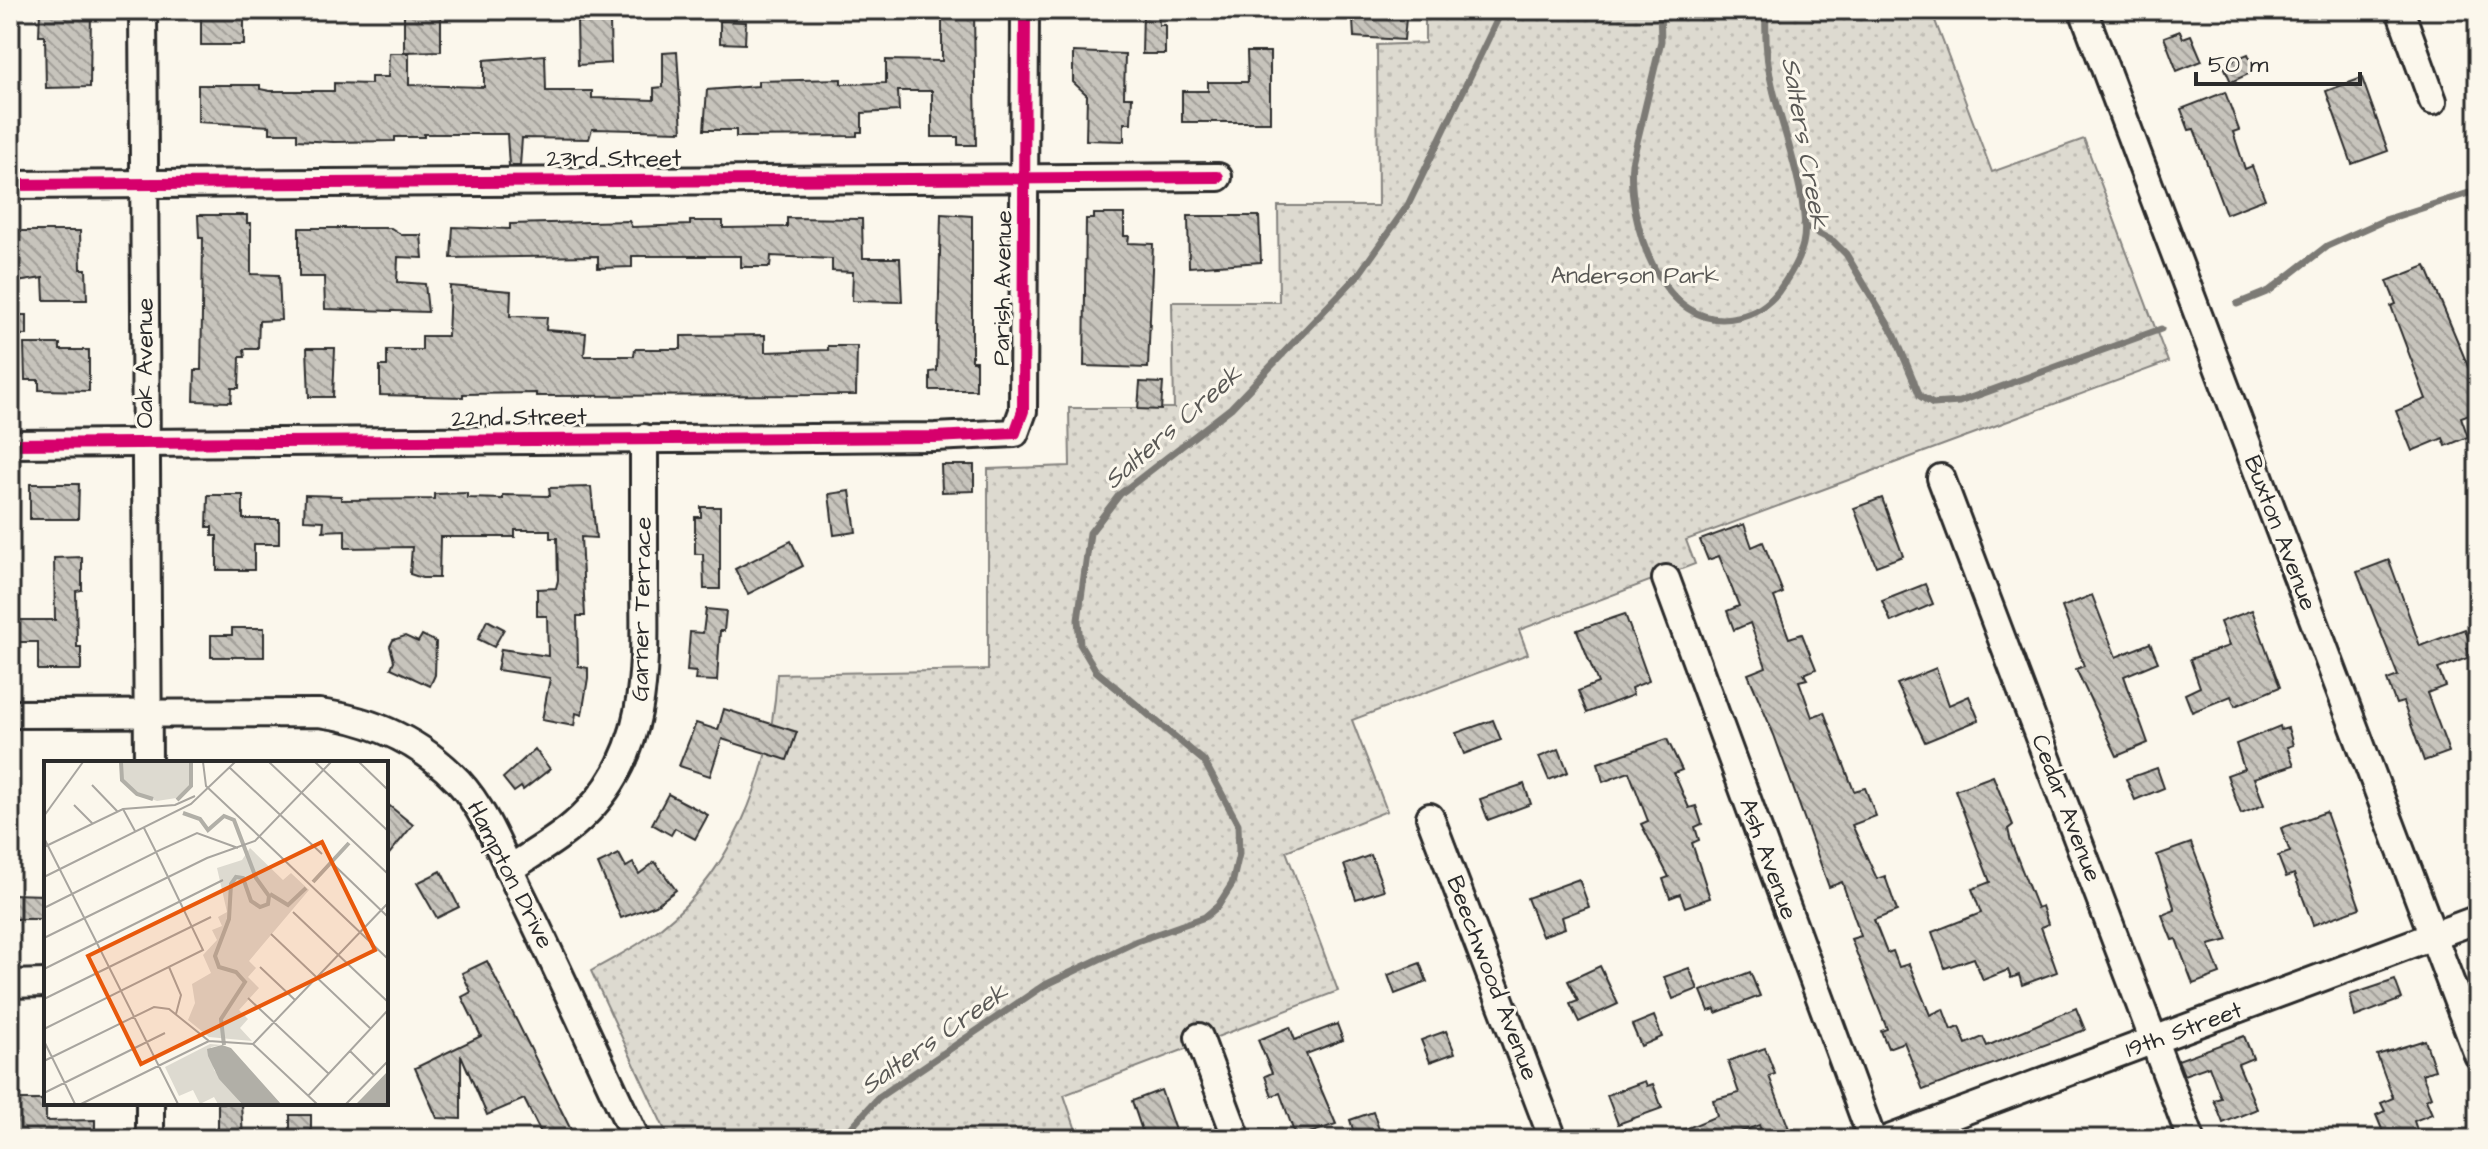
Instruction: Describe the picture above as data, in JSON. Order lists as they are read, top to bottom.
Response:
{
  "streets": {
    "street": [
      "23rd Street",
      "Parish Avenue",
      "Oak Avenue",
      "22nd Street",
      "Buxton Avenue",
      "Garner Terrace",
      "Cedar Avenue",
      "Ash Avenue",
      "Hampton Drive",
      "Beechwood Avenue",
      "19th Street"
    ]
  },
  "crossings": [
    ["23rd Street", "Parish Avenue"],
    ["23rd Street", "Oak Avenue"],
    ["Parish Avenue", "22nd Street"],
    ["Oak Avenue", "22nd Street"],
    ["Oak Avenue", "Hampton Drive"],
    ["22nd Street", "Garner Terrace"],
    ["Buxton Avenue", "19th Street"],
    ["Garner Terrace", "Hampton Drive"],
    ["Cedar Avenue", "19th Street"]
  ],
  "water": ["Salters Creek"],
  "parks": ["Anderson Park"],
  "scale_bar": "50 m"
}
